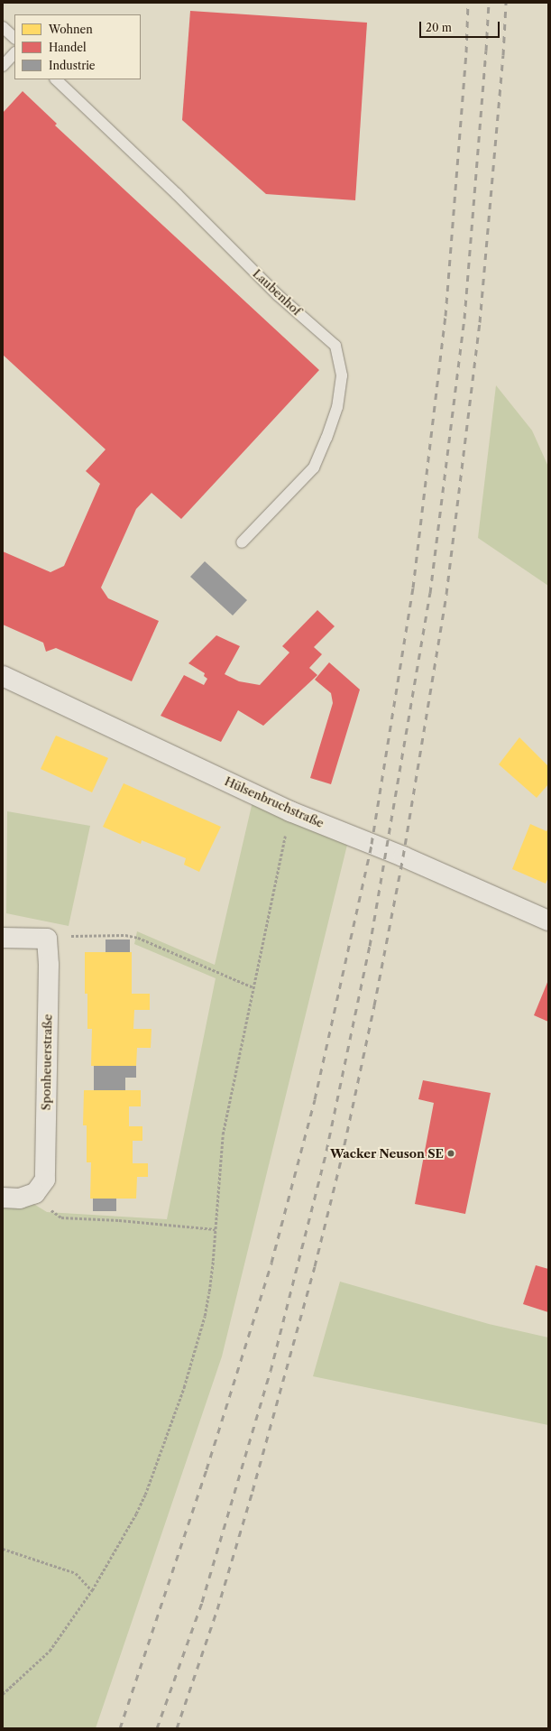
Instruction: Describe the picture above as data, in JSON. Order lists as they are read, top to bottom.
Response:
{
  "streets": {
    "street": ["Hülsenbruchstraße", "Sponheuerstraße"],
    "lane": ["Laubenhof"]
  },
  "places": ["Wacker Neuson SE"],
  "legend": ["Wohnen", "Handel", "Industrie"],
  "scale_bar": "20 m"
}
